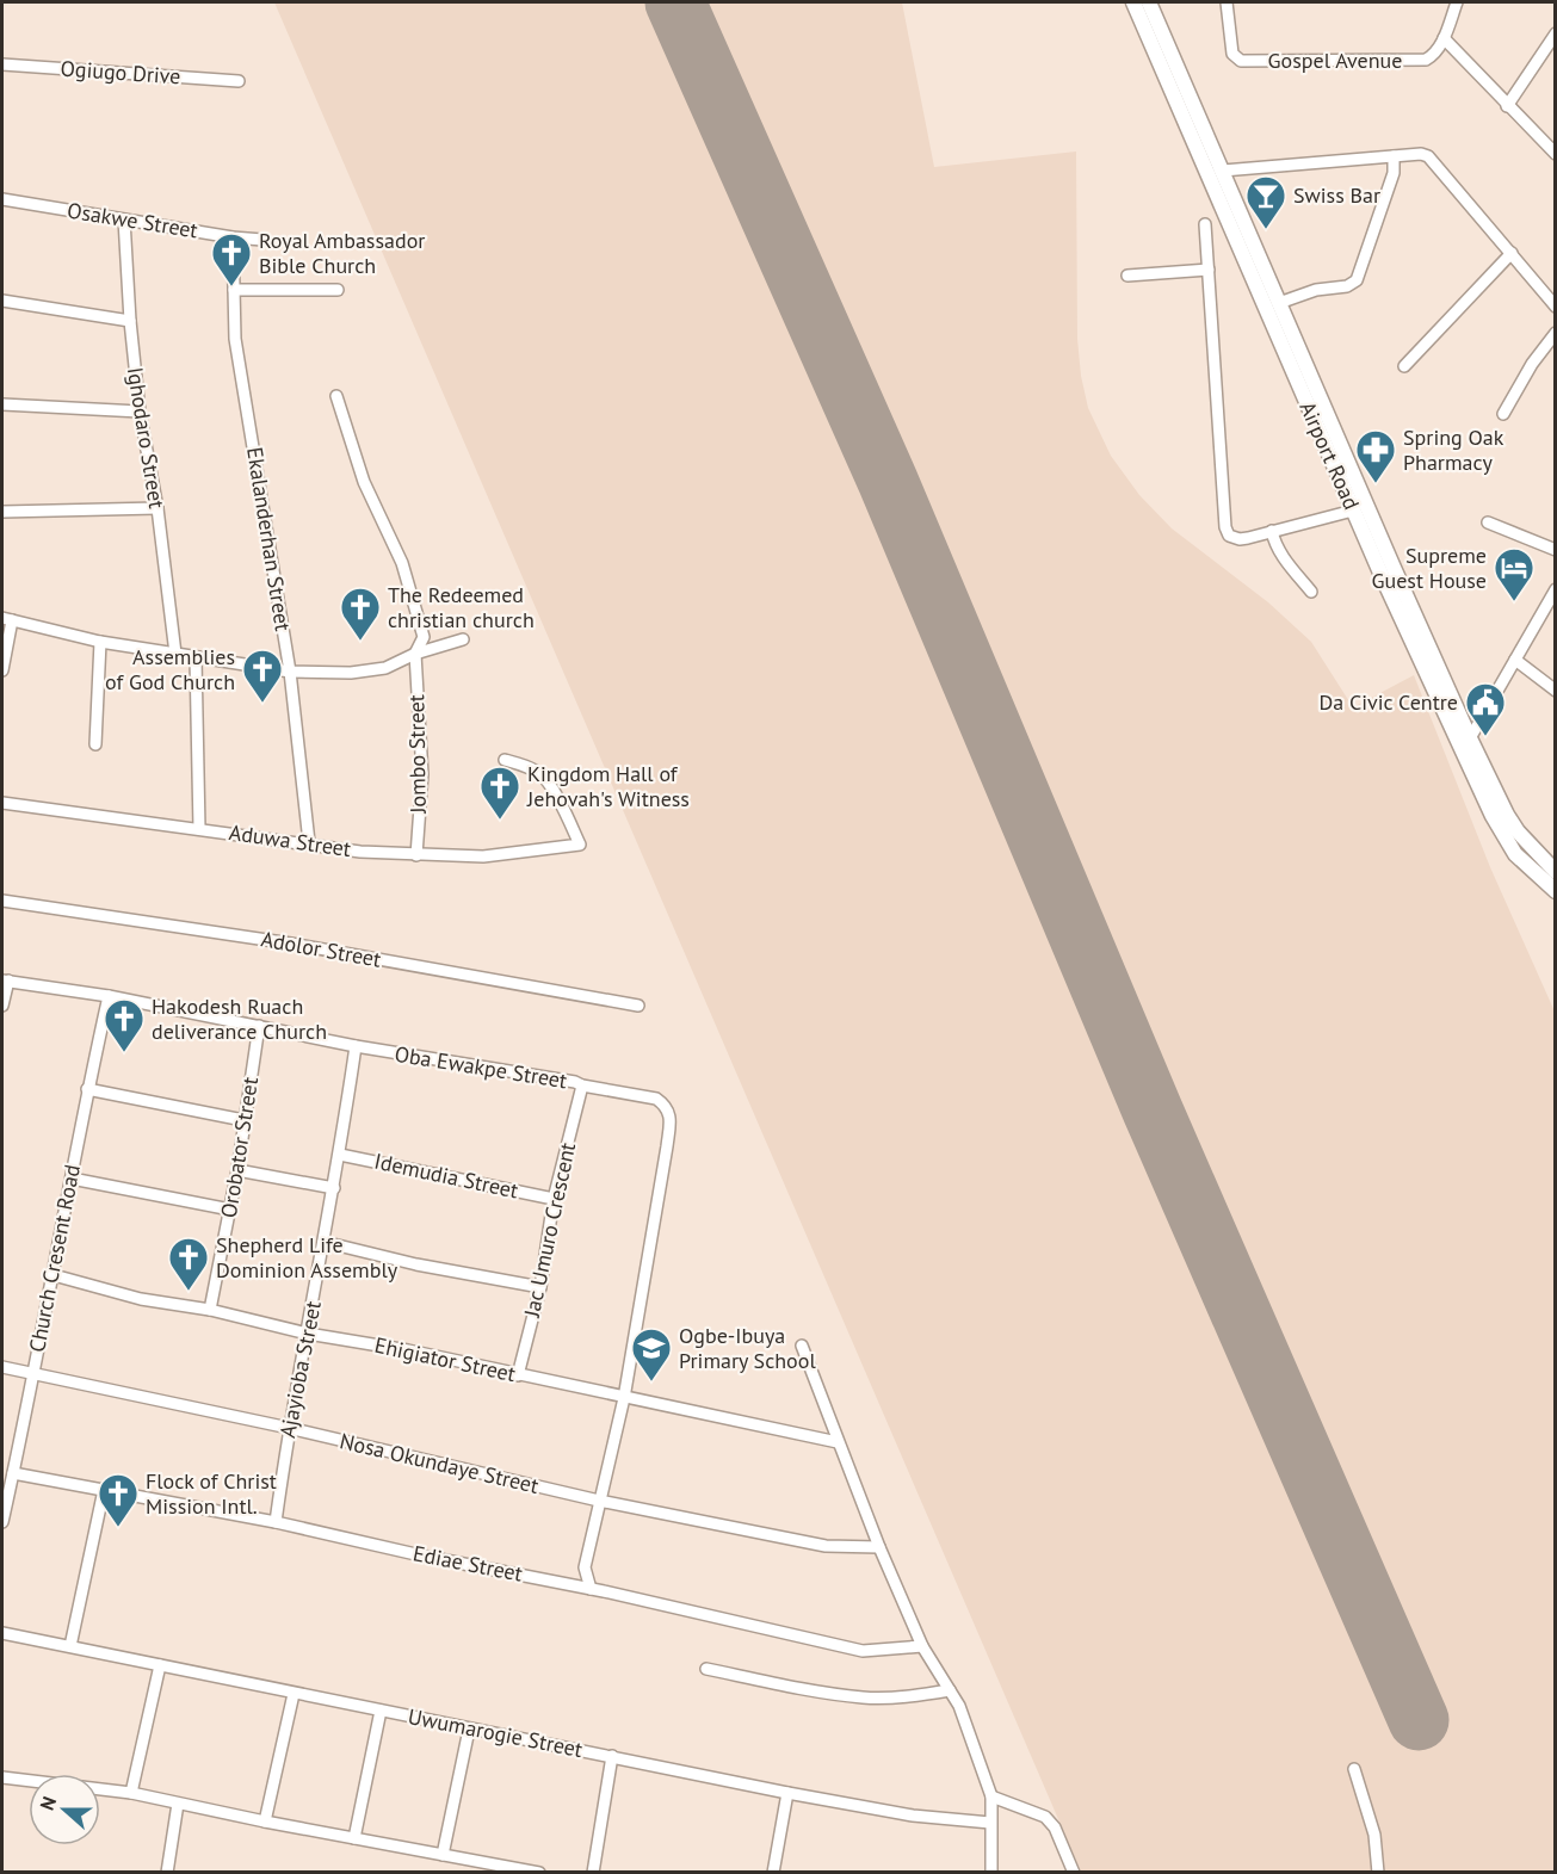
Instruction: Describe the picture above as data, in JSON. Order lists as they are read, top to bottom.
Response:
{
  "streets": {
    "main road": ["Airport Road"],
    "street": [
      "Gospel Avenue",
      "Ogiugo Drive",
      "Osakwe Street",
      "Ighodaro Street",
      "Ekalanderhan Street",
      "Jombo Street",
      "Aduwa Street",
      "Adolor Street",
      "Oba Ewakpe Street",
      "Orobator Street",
      "Idemudia Street",
      "Jac Umuro Crescent",
      "Church Cresent Road",
      "Ehigiator Street",
      "Ajayioba Street",
      "Nosa Okundaye Street",
      "Ediae Street",
      "Uwumarogie Street"
    ]
  },
  "crossings": [
    ["Osakwe Street", "Ighodaro Street"],
    ["Osakwe Street", "Ekalanderhan Street"],
    ["Ekalanderhan Street", "Aduwa Street"],
    ["Jombo Street", "Aduwa Street"],
    ["Oba Ewakpe Street", "Orobator Street"],
    ["Oba Ewakpe Street", "Jac Umuro Crescent"],
    ["Oba Ewakpe Street", "Church Cresent Road"],
    ["Oba Ewakpe Street", "Ehigiator Street"],
    ["Oba Ewakpe Street", "Ajayioba Street"],
    ["Orobator Street", "Ehigiator Street"],
    ["Idemudia Street", "Jac Umuro Crescent"],
    ["Idemudia Street", "Ajayioba Street"],
    ["Jac Umuro Crescent", "Ehigiator Street"],
    ["Church Cresent Road", "Ehigiator Street"],
    ["Church Cresent Road", "Nosa Okundaye Street"],
    ["Church Cresent Road", "Ediae Street"],
    ["Ehigiator Street", "Ajayioba Street"],
    ["Ajayioba Street", "Nosa Okundaye Street"],
    ["Ajayioba Street", "Ediae Street"]
  ],
  "places": {
    "bar": ["Swiss Bar"],
    "church": [
      "Royal Ambassador Bible Church",
      "The Redeemed christian church",
      "Assemblies of God Church",
      "Kingdom Hall of Jehovah's Witness",
      "Hakodesh Ruach deliverance Church",
      "Shepherd Life Dominion Assembly",
      "Flock of Christ Mission Intl."
    ],
    "pharmacy": ["Spring Oak Pharmacy"],
    "hotel": ["Supreme Guest House"],
    "public building": ["Da Civic Centre"],
    "school or university": ["Ogbe-Ibuya Primary School"]
  },
  "north": "left"
}
